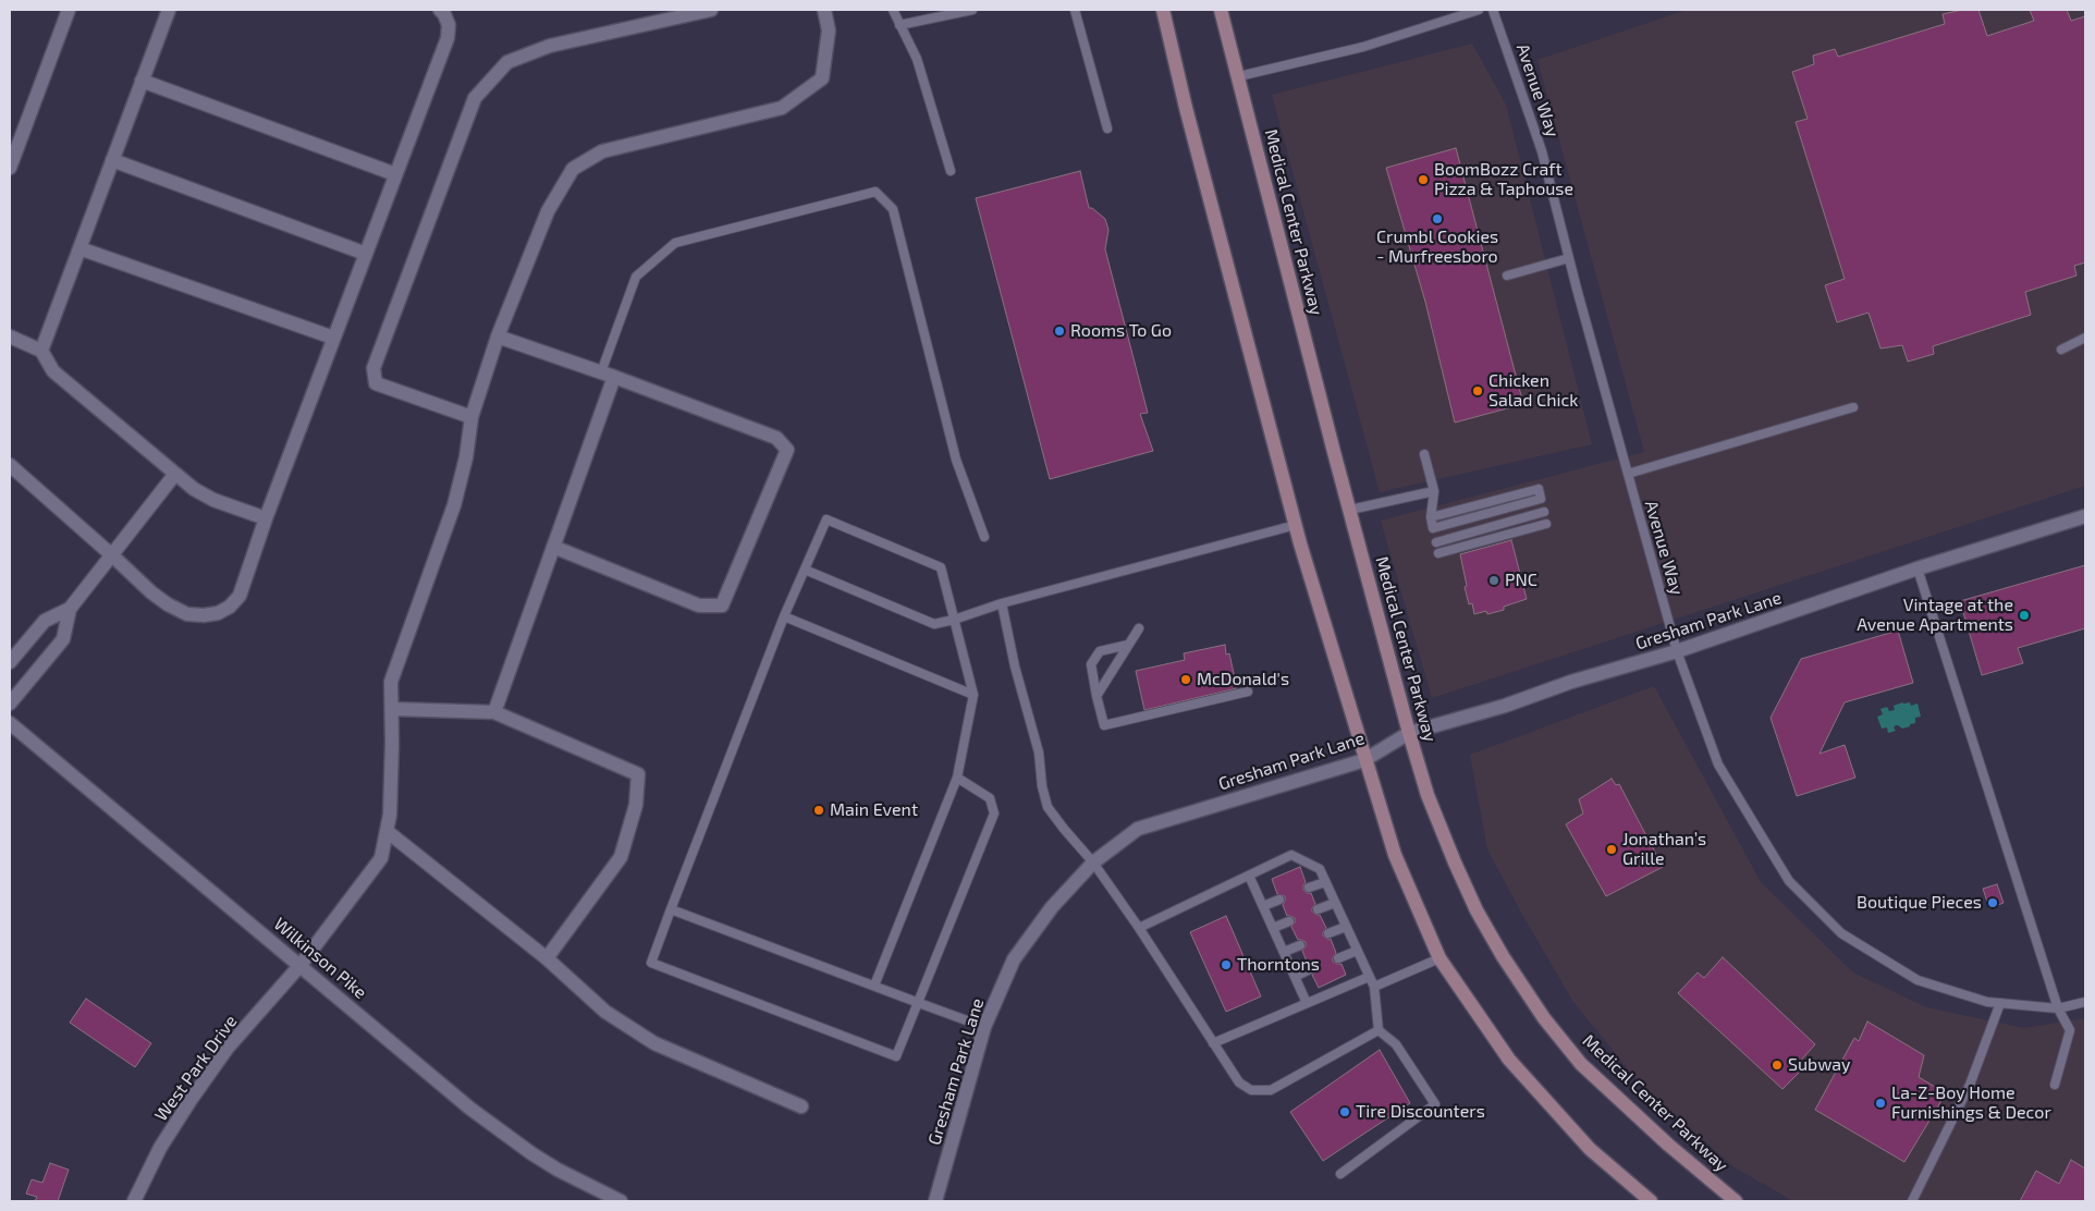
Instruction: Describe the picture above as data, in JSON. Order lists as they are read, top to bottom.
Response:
{
  "streets": {
    "main road": ["Medical Center Parkway"],
    "street": ["Gresham Park Lane", "Wilkinson Pike", "West Park Drive"],
    "lane": ["Avenue Way"]
  },
  "crossings": [
    ["Avenue Way", "Gresham Park Lane"],
    ["Medical Center Parkway", "Gresham Park Lane"],
    ["Wilkinson Pike", "West Park Drive"]
  ],
  "places": [
    "BoomBozz Craft Pizza & Taphouse",
    "Crumbl Cookies - Murfreesboro",
    "Rooms To Go",
    "Chicken Salad Chick",
    "PNC",
    "Vintage at the Avenue Apartments",
    "McDonald's",
    "Main Event",
    "Jonathan’s Grille",
    "Boutique Pieces",
    "Thorntons",
    "Subway",
    "La-Z-Boy Home Furnishings & Decor",
    "Tire Discounters"
  ]
}
